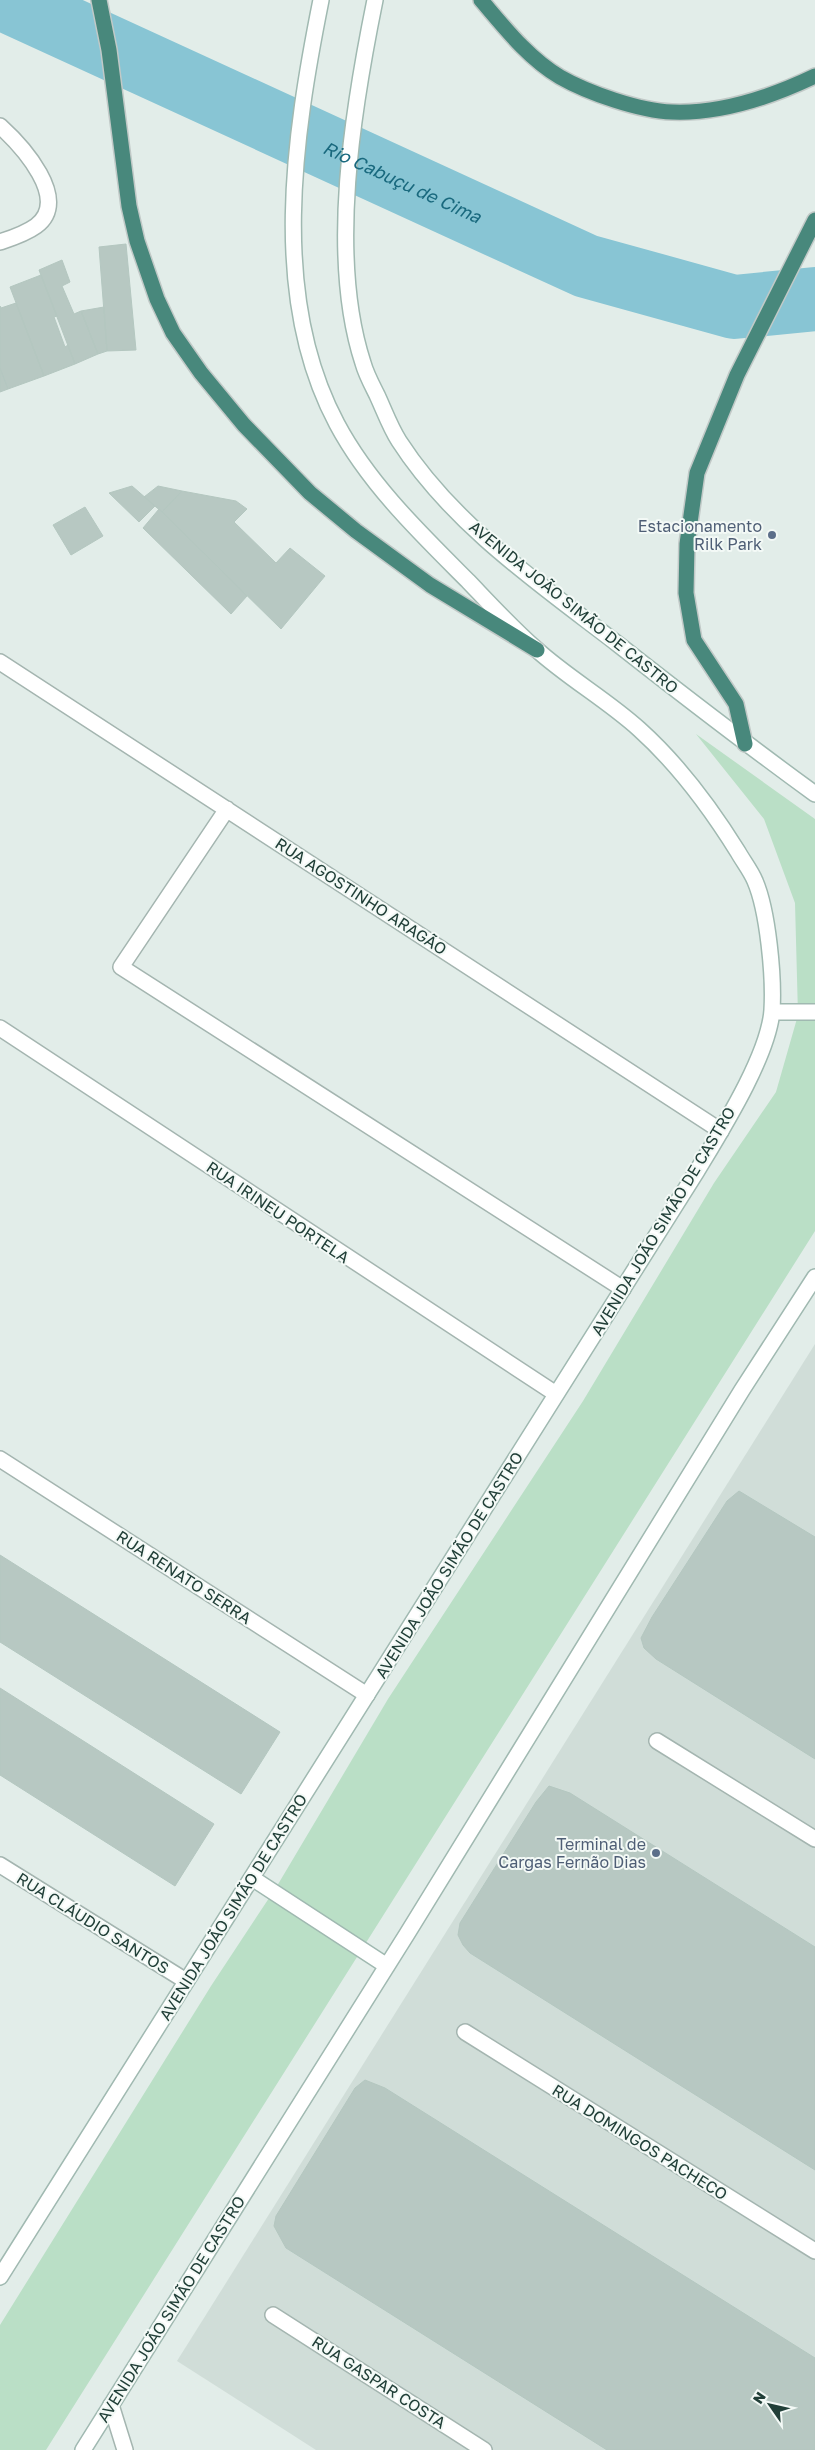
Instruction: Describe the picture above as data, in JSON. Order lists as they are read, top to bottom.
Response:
{
  "streets": {
    "main road": [
      "AVENIDA JOÃO SIMÃO DE CASTRO",
      "RUA AGOSTINHO ARAGÃO",
      "RUA IRINEU PORTELA",
      "RUA RENATO SERRA",
      "RUA CLÁUDIO SANTOS",
      "RUA DOMINGOS PACHECO",
      "RUA GASPAR COSTA"
    ]
  },
  "crossings": [
    ["AVENIDA JOÃO SIMÃO DE CASTRO", "RUA AGOSTINHO ARAGÃO"],
    ["AVENIDA JOÃO SIMÃO DE CASTRO", "RUA IRINEU PORTELA"],
    ["AVENIDA JOÃO SIMÃO DE CASTRO", "RUA RENATO SERRA"],
    ["AVENIDA JOÃO SIMÃO DE CASTRO", "RUA CLÁUDIO SANTOS"]
  ],
  "water": ["Rio Cabuçu de Cima"],
  "places": ["Estacionamento Rilk Park", "Terminal de Cargas Fernão Dias"],
  "north": "top left"
}
